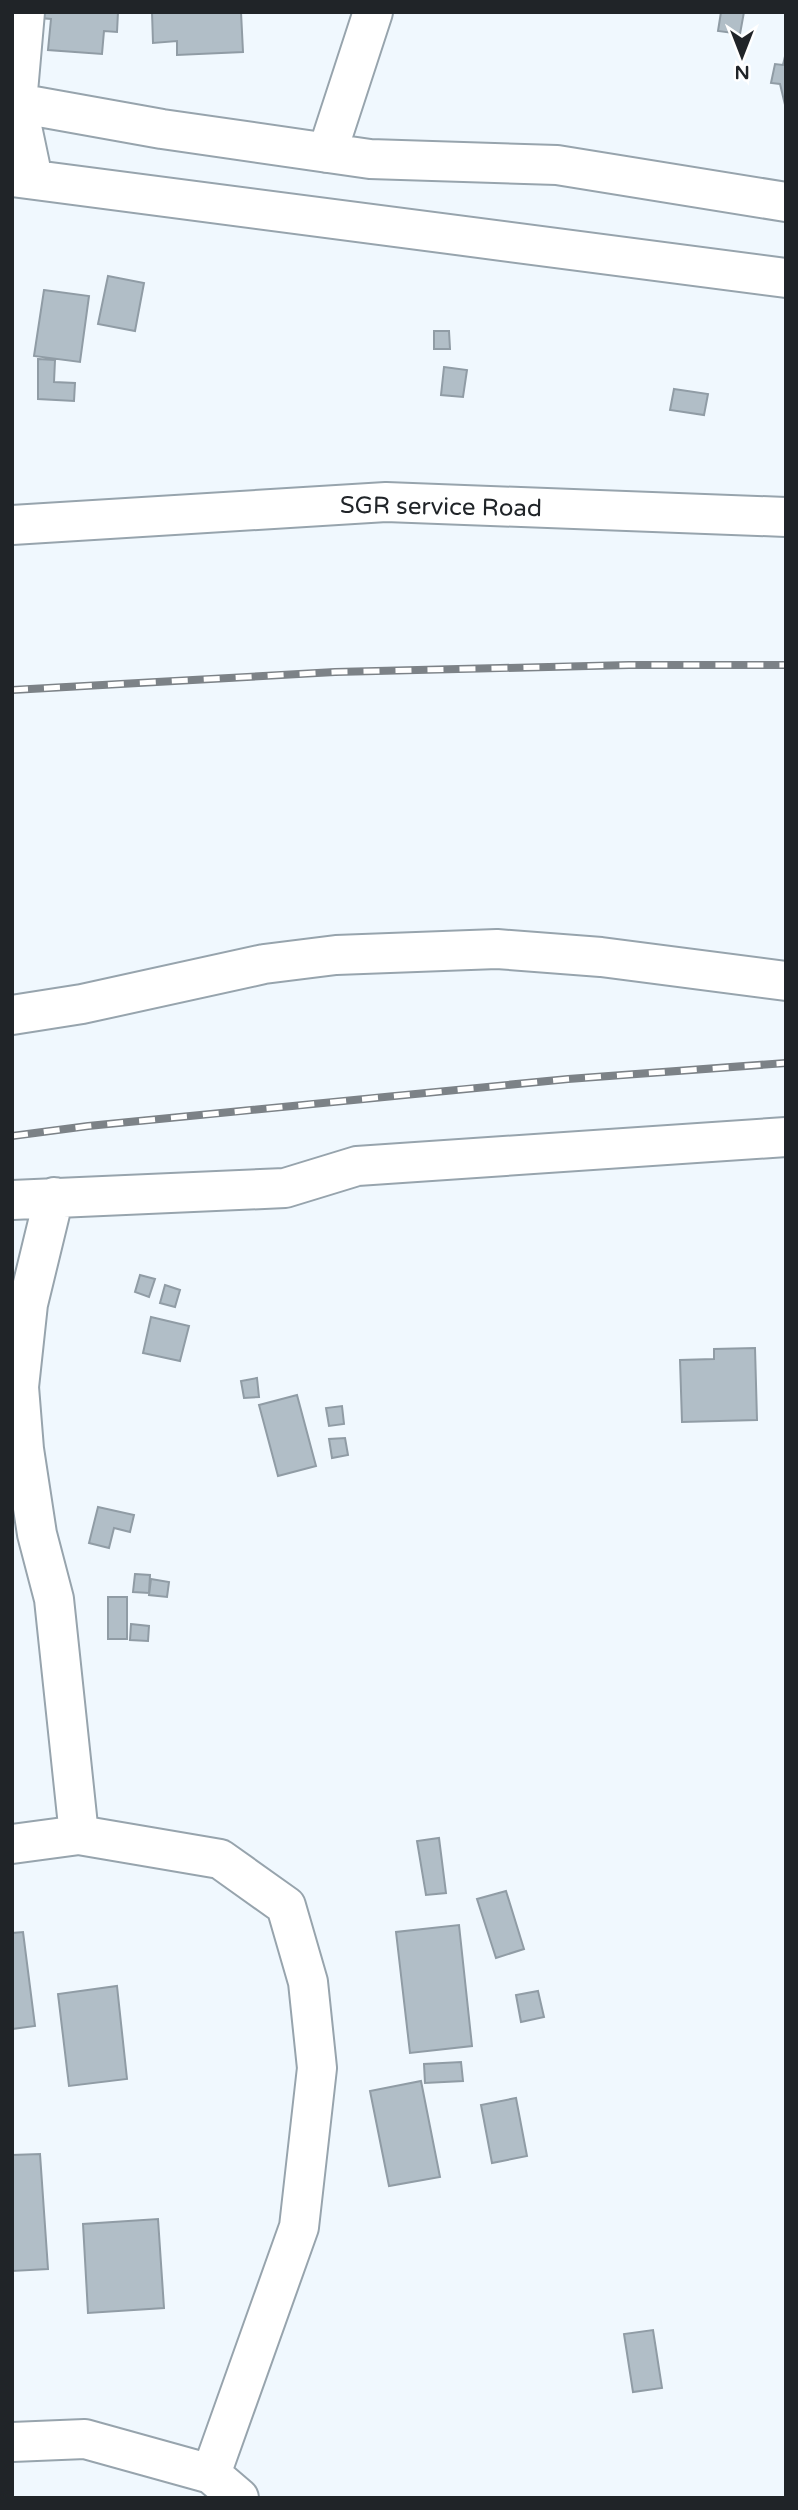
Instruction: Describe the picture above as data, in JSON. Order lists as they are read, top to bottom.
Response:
{
  "streets": {
    "street": ["SGR service Road"]
  },
  "north": "bottom"
}
